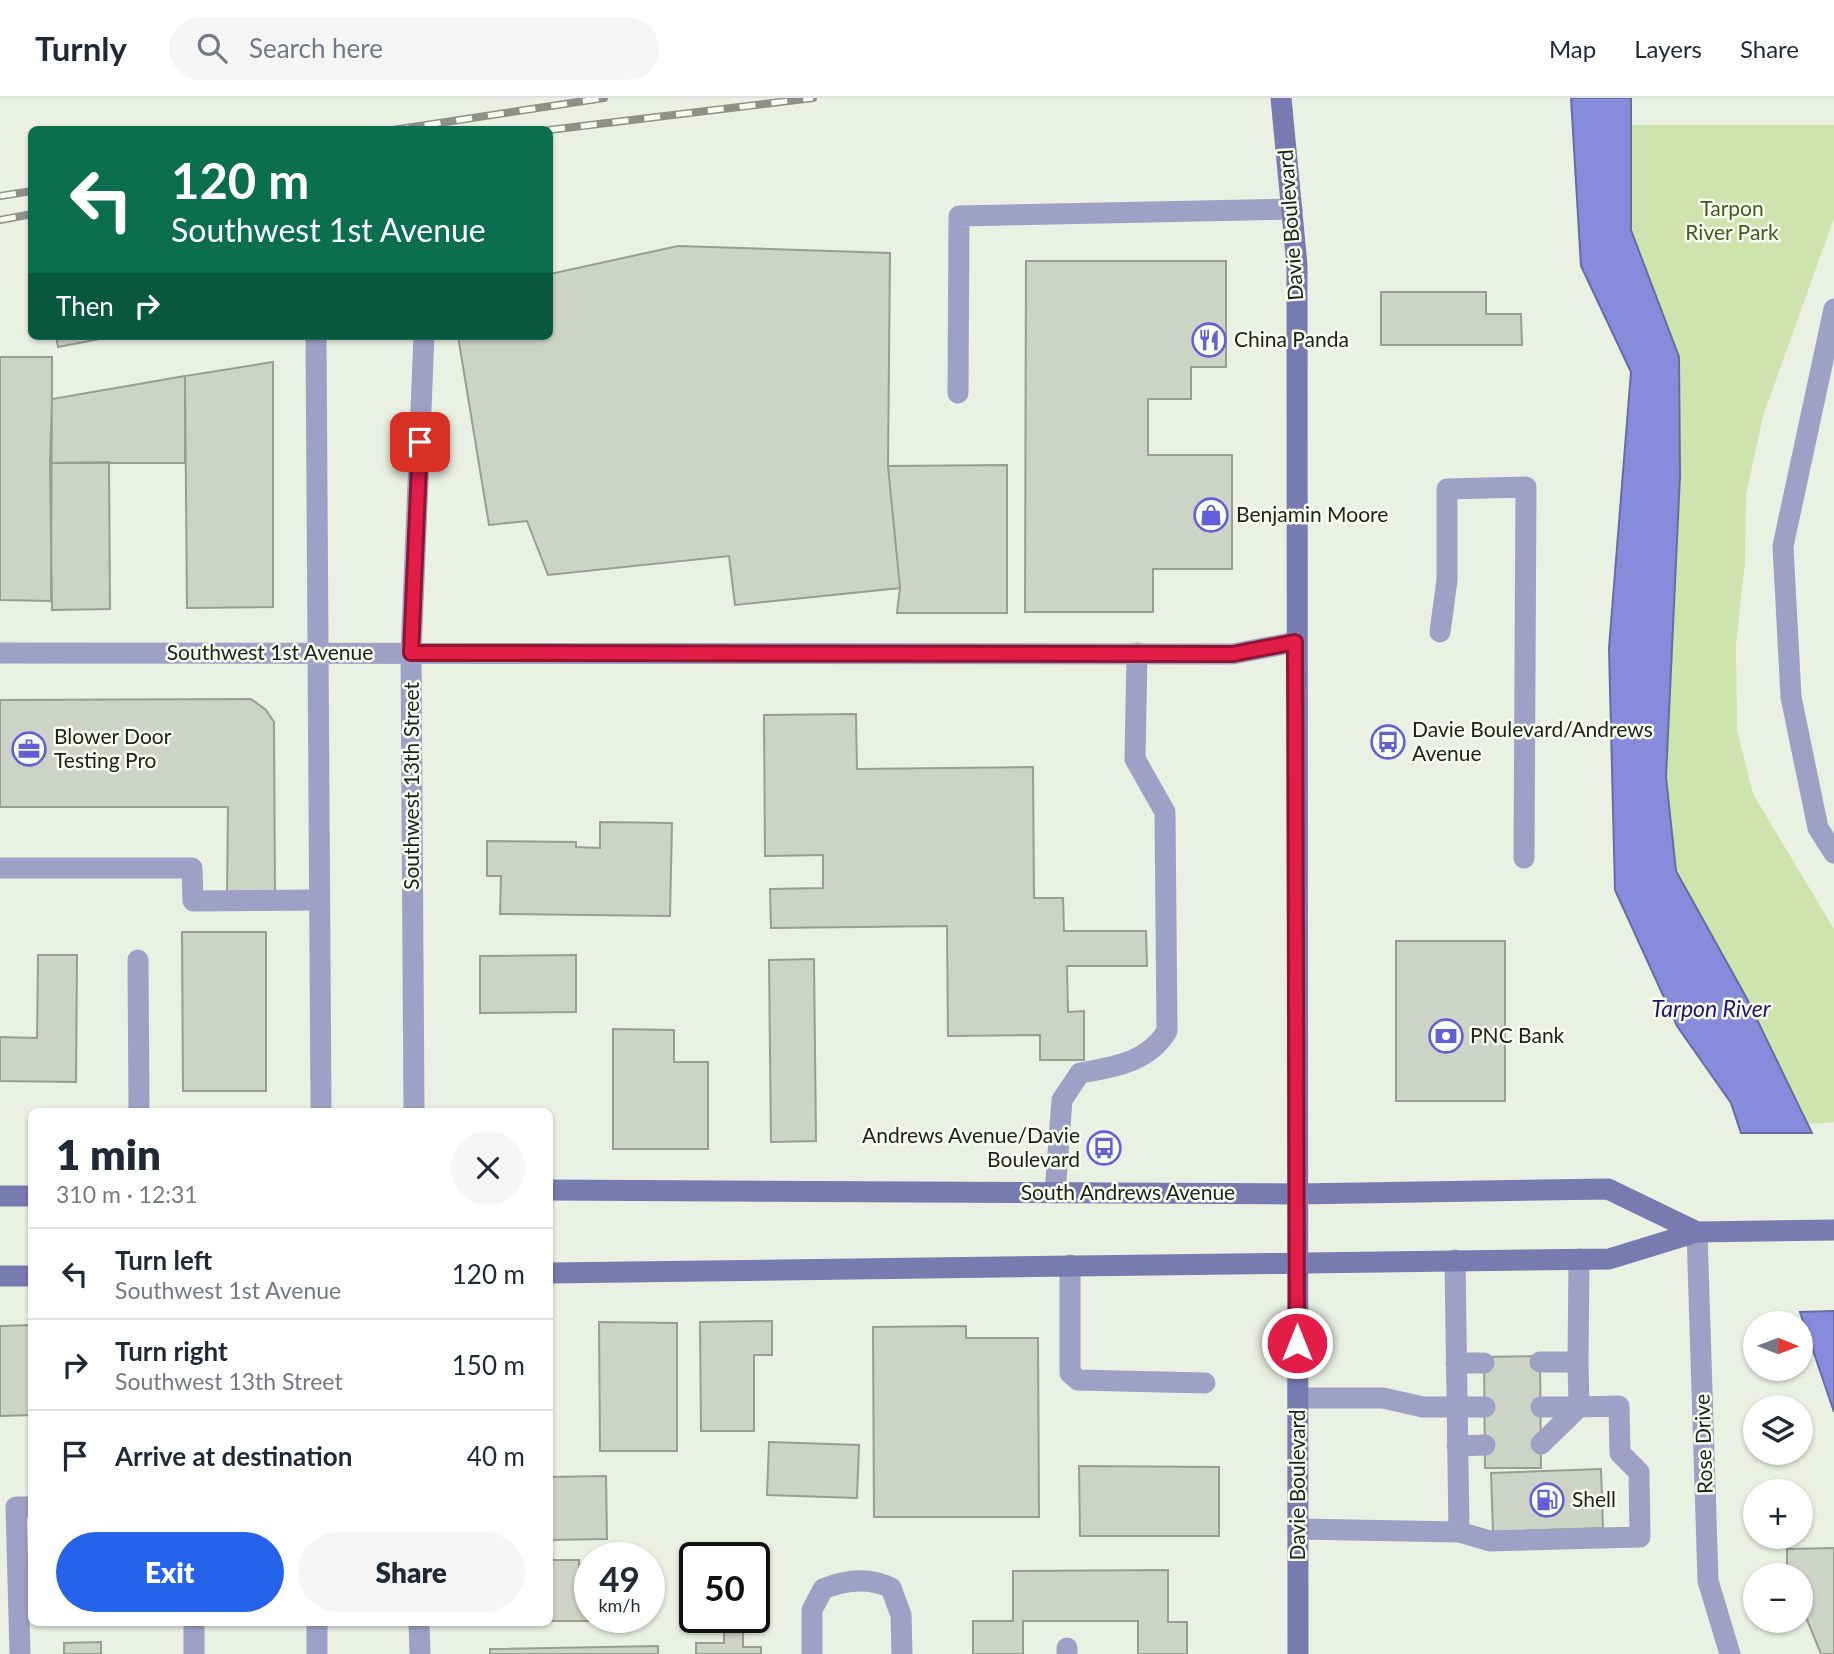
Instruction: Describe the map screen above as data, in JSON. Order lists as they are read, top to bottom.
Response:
{
  "streets": {
    "main road": ["Davie Boulevard", "South Andrews Avenue"],
    "street": ["Southwest 1st Avenue", "Southwest 13th Street", "Rose Drive"]
  },
  "crossings": [
    ["Davie Boulevard", "Southwest 1st Avenue"],
    ["Davie Boulevard", "South Andrews Avenue"],
    ["Southwest 1st Avenue", "Southwest 13th Street"],
    ["South Andrews Avenue", "Rose Drive"]
  ],
  "water": ["Tarpon River"],
  "parks": ["Tarpon River Park"],
  "places": {
    "restaurant": ["China Panda"],
    "shop": ["Benjamin Moore"],
    "bus stop": ["Davie Boulevard/Andrews Avenue", "Andrews Avenue/Davie Boulevard"],
    "office": ["Blower Door Testing Pro"],
    "bank": ["PNC Bank"],
    "fuel station": ["Shell"]
  },
  "north": "right",
  "page": {
    "header": "Turnly",
    "search": "Search here",
    "nav": ["Map", "Layers", "Share"],
    "turn": ["120 m", "Southwest 1st Avenue"],
    "then": "Then",
    "heading": ["1 min", "310 m · 12:31"],
    "list": [
      {
        "name": "Turn left",
        "note": "Southwest 1st Avenue",
        "value": "120 m"
      },
      {
        "name": "Turn right",
        "note": "Southwest 13th Street",
        "value": "150 m"
      },
      {
        "name": "Arrive at destination",
        "value": "40 m"
      }
    ],
    "map_buttons": ["+", "−"],
    "buttons": ["Exit", "Share"],
    "speed": "49 km/h",
    "limit": "50"
  }
}
